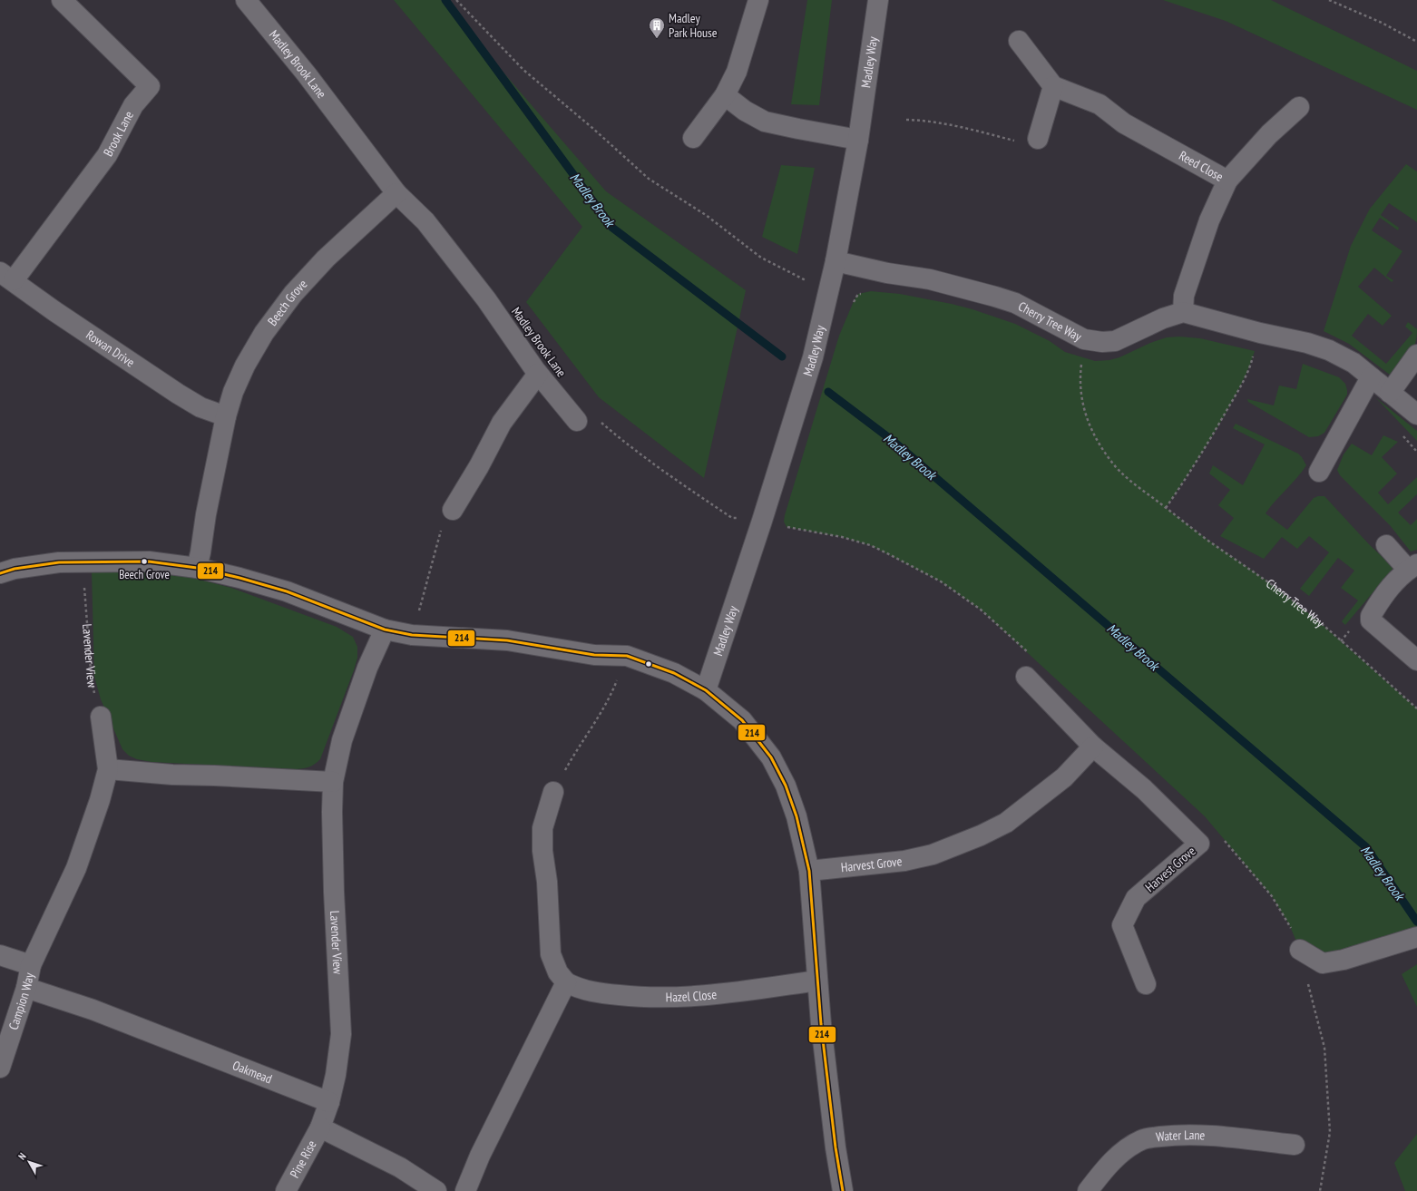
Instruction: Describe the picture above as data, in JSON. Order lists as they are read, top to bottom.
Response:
{
  "streets": {
    "street": [
      "Madley Way",
      "Madley Brook Lane",
      "Brook Lane",
      "Reed Close",
      "Beech Grove",
      "Cherry Tree Way",
      "Rowan Drive",
      "Lavender View",
      "Harvest Grove",
      "Hazel Close",
      "Campion Way",
      "Oakmead",
      "Water Lane",
      "Pine Rise"
    ]
  },
  "crossings": [
    ["Madley Way", "Cherry Tree Way"],
    ["Madley Brook Lane", "Beech Grove"],
    ["Brook Lane", "Rowan Drive"],
    ["Reed Close", "Cherry Tree Way"],
    ["Beech Grove", "Rowan Drive"],
    ["Lavender View", "Oakmead"],
    ["Campion Way", "Oakmead"]
  ],
  "water": ["Madley Brook"],
  "places": {
    "building": ["Madley Park House"],
    "other": ["Beech Grove"]
  },
  "lines": ["transit line 214"],
  "north": "top left"
}
